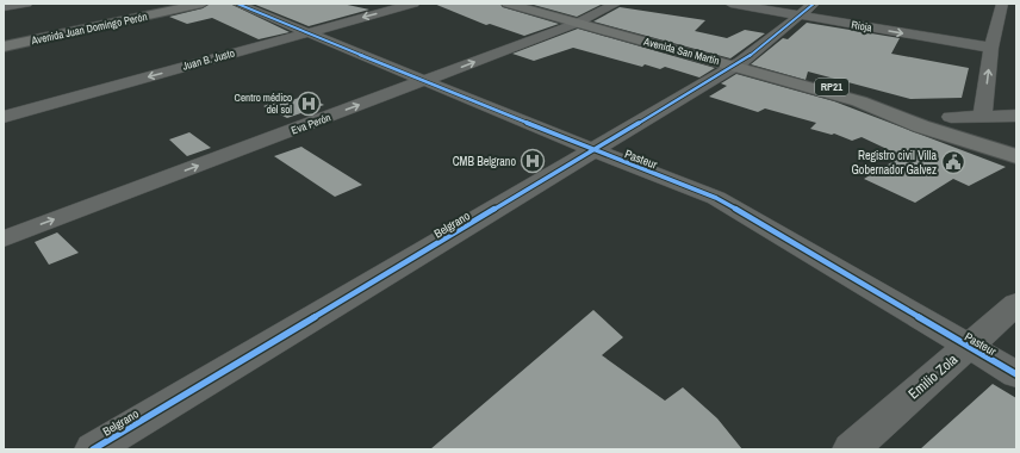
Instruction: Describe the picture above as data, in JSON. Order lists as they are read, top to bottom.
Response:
{
  "streets": {
    "main road": ["Avenida Juan Domingo Perón", "Avenida San Martín", "RP21"],
    "street": [
      "Rioja",
      "Juan B. Justo",
      "Eva Perón",
      "Pasteur",
      "Belgrano",
      "Emilio Zola"
    ]
  },
  "crossings": [
    ["Rioja", "Belgrano"],
    ["Avenida San Martín", "Eva Perón"],
    ["Avenida San Martín", "Belgrano"],
    ["Juan B. Justo", "Pasteur"],
    ["Eva Perón", "Pasteur"],
    ["Pasteur", "Belgrano"],
    ["Pasteur", "Emilio Zola"]
  ],
  "one_way": ["Rioja", "Juan B. Justo", "Eva Perón"],
  "places": {
    "hospital": ["Centro médico del sol", "CMB Belgrano"],
    "public building": ["Registro civil Villa Gobernador Galvez"]
  }
}
